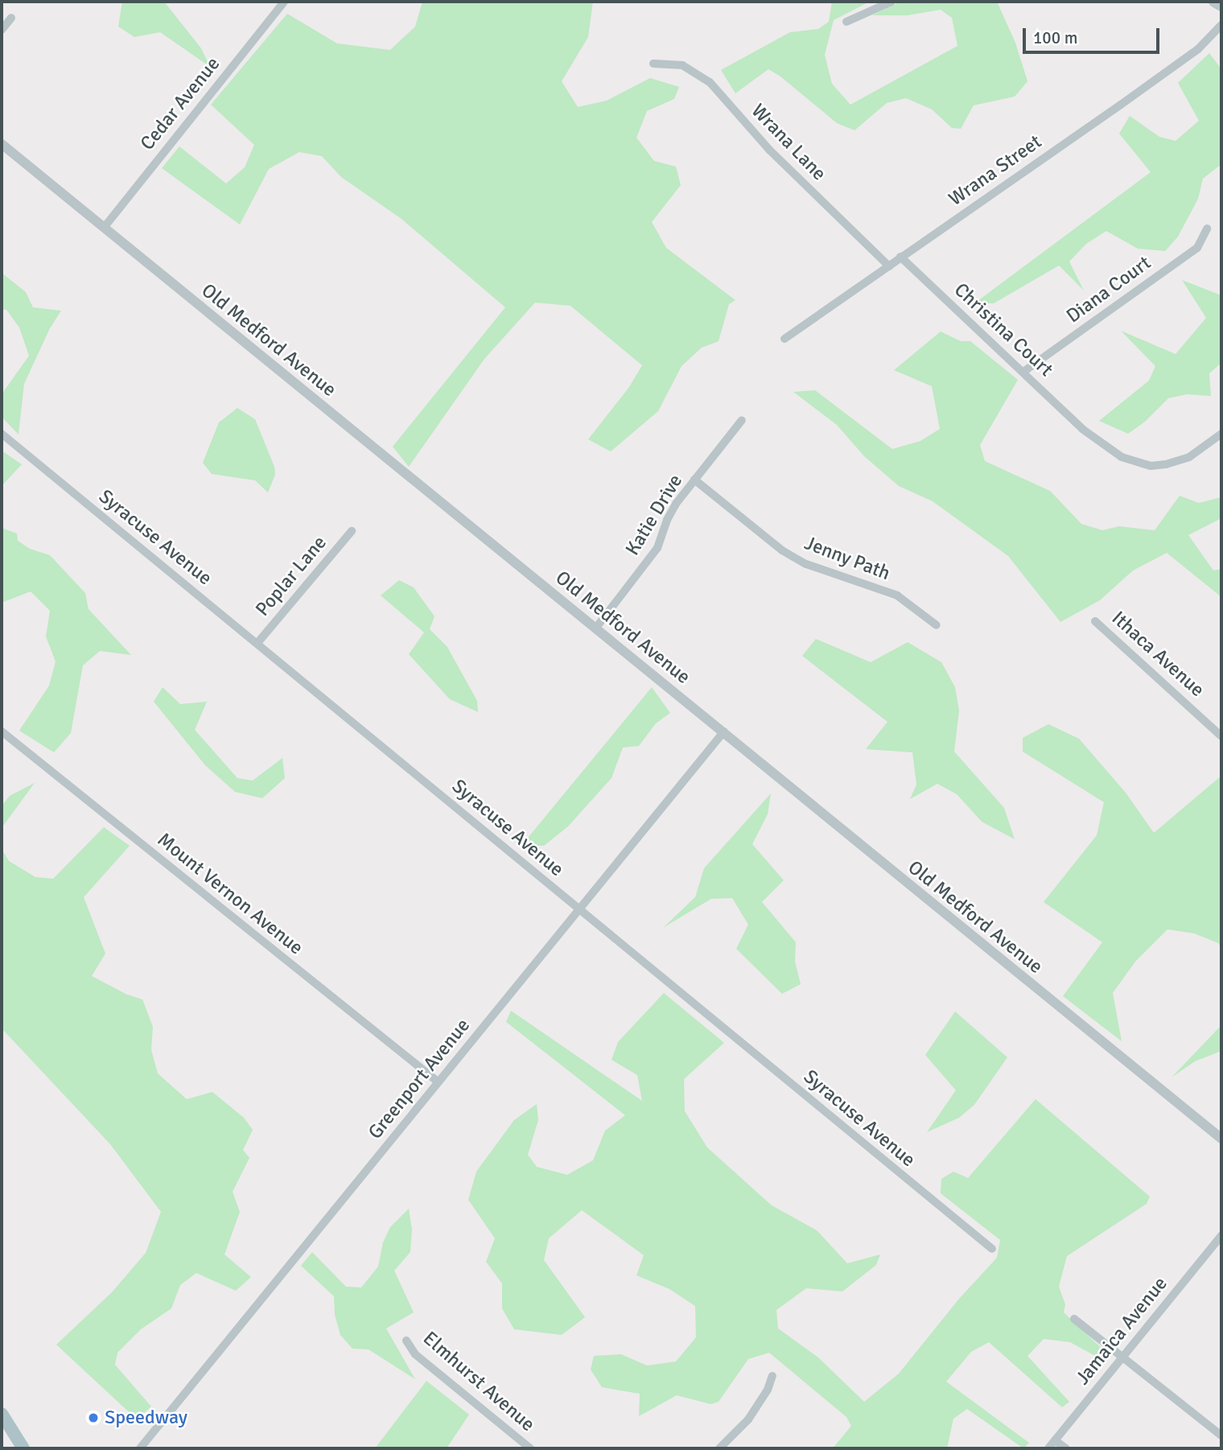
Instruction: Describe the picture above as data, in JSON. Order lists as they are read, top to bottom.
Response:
{
  "streets": {
    "street": [
      "Cedar Avenue",
      "Wrana Lane",
      "Wrana Street",
      "Diana Court",
      "Christina Court",
      "Old Medford Avenue",
      "Katie Drive",
      "Syracuse Avenue",
      "Jenny Path",
      "Poplar Lane",
      "Ithaca Avenue",
      "Mount Vernon Avenue",
      "Greenport Avenue",
      "Jamaica Avenue",
      "Elmhurst Avenue"
    ]
  },
  "crossings": [
    ["Cedar Avenue", "Old Medford Avenue"],
    ["Wrana Lane", "Wrana Street"],
    ["Wrana Street", "Christina Court"],
    ["Diana Court", "Christina Court"],
    ["Old Medford Avenue", "Katie Drive"],
    ["Old Medford Avenue", "Greenport Avenue"],
    ["Katie Drive", "Jenny Path"],
    ["Syracuse Avenue", "Poplar Lane"],
    ["Syracuse Avenue", "Greenport Avenue"],
    ["Mount Vernon Avenue", "Greenport Avenue"]
  ],
  "places": ["Speedway"],
  "scale_bar": "100 m"
}
